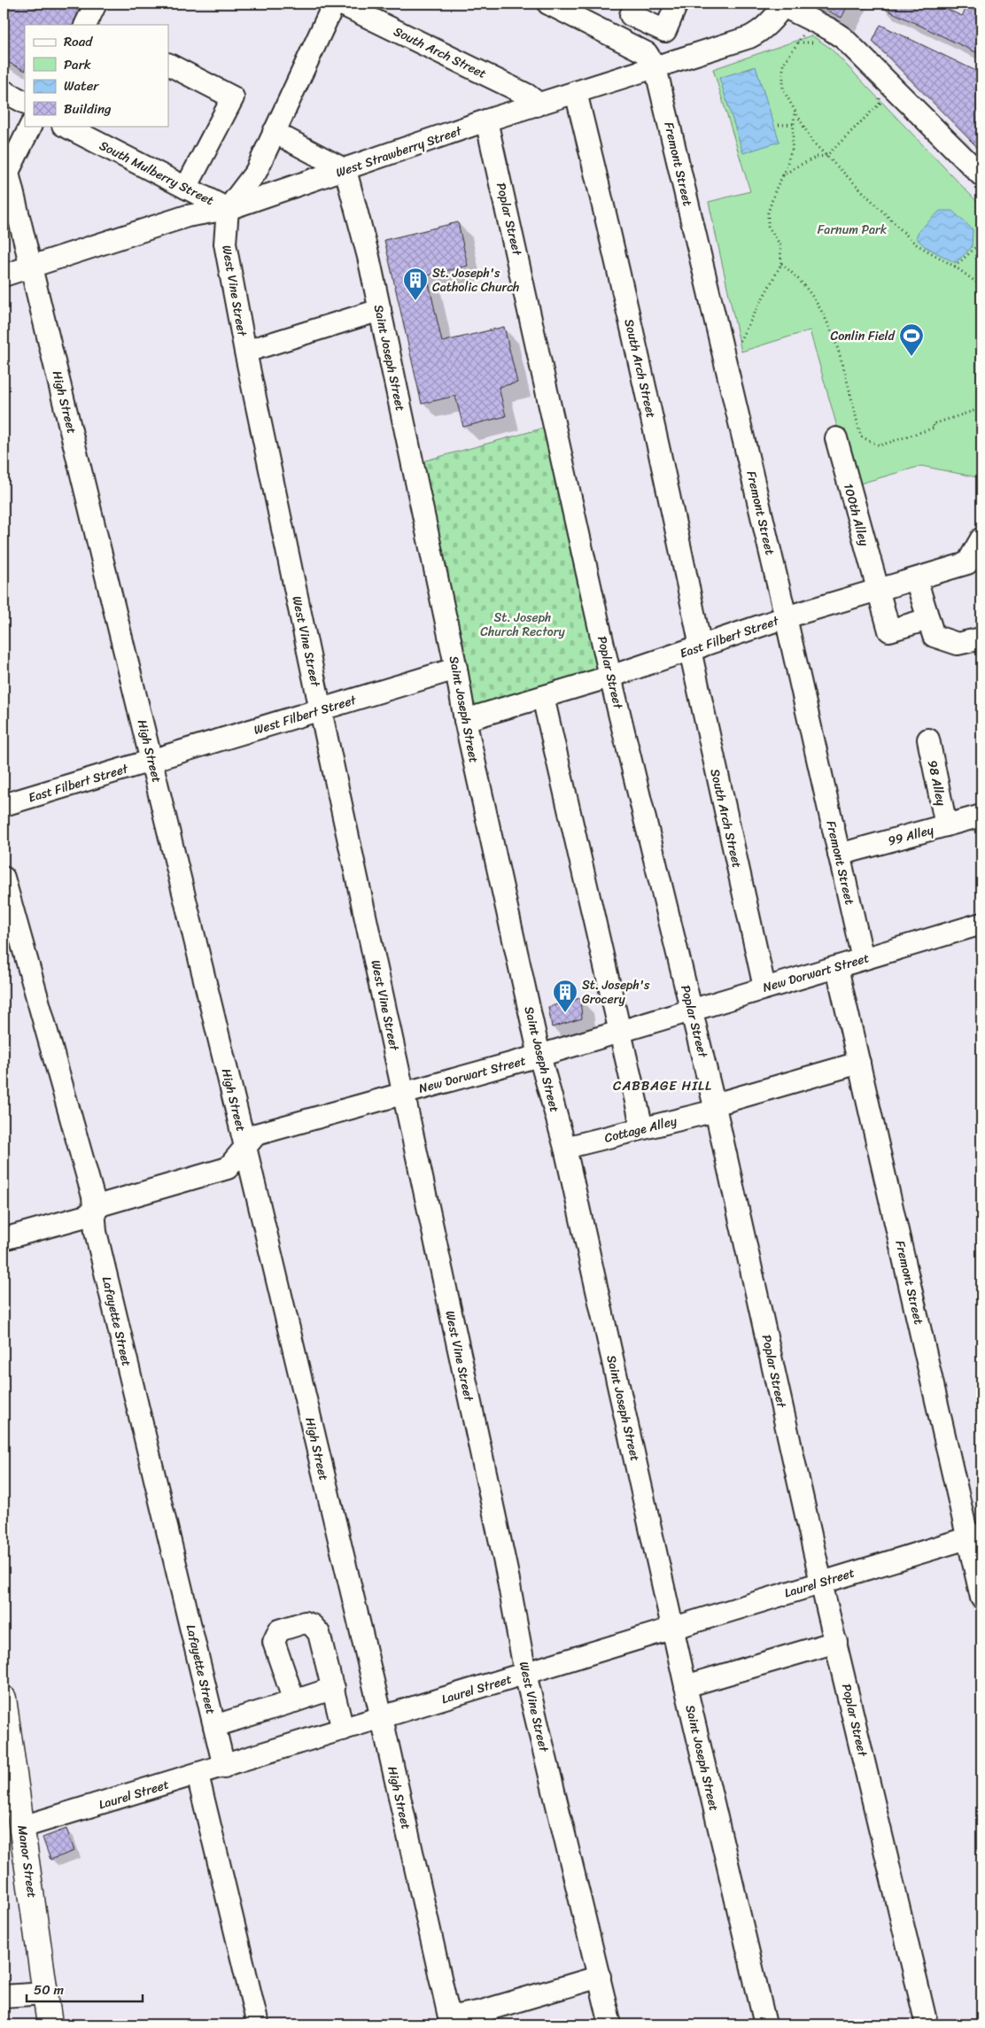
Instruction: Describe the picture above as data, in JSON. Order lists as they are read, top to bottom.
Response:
{
  "streets": {
    "main road": ["Manor Street"],
    "street": [
      "South Arch Street",
      "West Strawberry Street",
      "Fremont Street",
      "South Mulberry Street",
      "Poplar Street",
      "West Vine Street",
      "Saint Joseph Street",
      "High Street",
      "100th Alley",
      "East Filbert Street",
      "West Filbert Street",
      "98 Alley",
      "99 Alley",
      "New Dorwart Street",
      "Cottage Alley",
      "Lafayette Street",
      "Laurel Street"
    ]
  },
  "crossings": [
    ["South Arch Street", "West Strawberry Street"],
    ["South Arch Street", "East Filbert Street"],
    ["South Arch Street", "New Dorwart Street"],
    ["West Strawberry Street", "Fremont Street"],
    ["West Strawberry Street", "South Mulberry Street"],
    ["West Strawberry Street", "Poplar Street"],
    ["West Strawberry Street", "West Vine Street"],
    ["West Strawberry Street", "Saint Joseph Street"],
    ["West Strawberry Street", "High Street"],
    ["Fremont Street", "East Filbert Street"],
    ["Fremont Street", "99 Alley"],
    ["Fremont Street", "New Dorwart Street"],
    ["Fremont Street", "Cottage Alley"],
    ["Fremont Street", "Laurel Street"],
    ["South Mulberry Street", "West Vine Street"],
    ["Poplar Street", "East Filbert Street"],
    ["Poplar Street", "New Dorwart Street"],
    ["Poplar Street", "Cottage Alley"],
    ["Poplar Street", "Laurel Street"],
    ["West Vine Street", "West Filbert Street"],
    ["West Vine Street", "New Dorwart Street"],
    ["West Vine Street", "Laurel Street"],
    ["Saint Joseph Street", "East Filbert Street"],
    ["Saint Joseph Street", "West Filbert Street"],
    ["Saint Joseph Street", "New Dorwart Street"],
    ["Saint Joseph Street", "Cottage Alley"],
    ["Saint Joseph Street", "Laurel Street"],
    ["High Street", "East Filbert Street"],
    ["High Street", "West Filbert Street"],
    ["High Street", "New Dorwart Street"],
    ["High Street", "Laurel Street"],
    ["100th Alley", "East Filbert Street"],
    ["East Filbert Street", "West Filbert Street"],
    ["98 Alley", "99 Alley"],
    ["New Dorwart Street", "Lafayette Street"],
    ["Lafayette Street", "Laurel Street"],
    ["Laurel Street", "Manor Street"]
  ],
  "districts": ["CABBAGE HILL"],
  "parks": ["Farnum Park", "St. Joseph Church Rectory"],
  "places": {
    "building": ["St. Joseph's Catholic Church", "St. Joseph's Grocery"],
    "sports": ["Conlin Field"]
  },
  "legend": [
    "Road",
    "Park",
    "Water",
    "Building"
  ],
  "scale_bar": "50 m"
}
